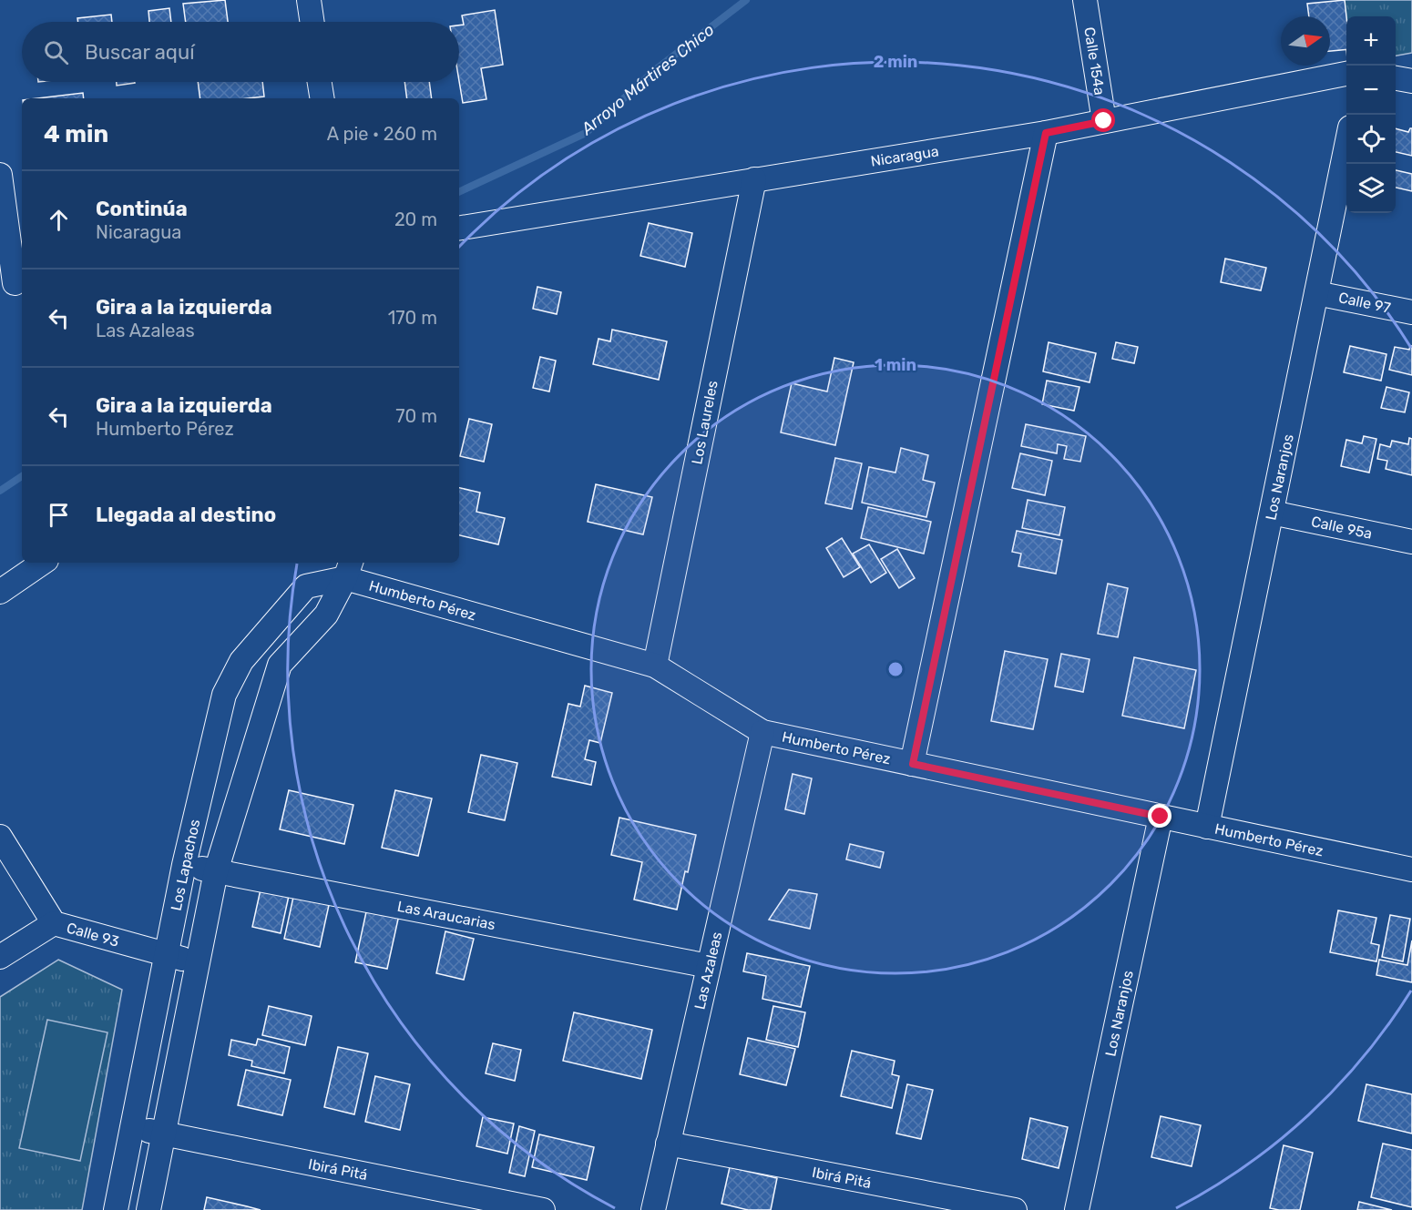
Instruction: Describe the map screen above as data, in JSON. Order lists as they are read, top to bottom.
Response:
{
  "streets": {
    "street": [
      "Calle 154a",
      "Nicaragua",
      "Calle 97",
      "Los Laureles",
      "Los Naranjos",
      "Calle 95a",
      "Humberto Pérez",
      "Los Lapachos",
      "Las Araucarias",
      "Calle 93",
      "Las Azaleas",
      "Ibirá Pitá"
    ]
  },
  "crossings": [
    ["Calle 154a", "Nicaragua"],
    ["Nicaragua", "Los Laureles"],
    ["Calle 97", "Los Naranjos"],
    ["Los Laureles", "Humberto Pérez"],
    ["Los Naranjos", "Calle 95a"],
    ["Los Naranjos", "Humberto Pérez"],
    ["Humberto Pérez", "Los Lapachos"],
    ["Humberto Pérez", "Las Azaleas"],
    ["Los Lapachos", "Las Araucarias"],
    ["Los Lapachos", "Calle 93"],
    ["Los Lapachos", "Ibirá Pitá"],
    ["Las Araucarias", "Las Azaleas"],
    ["Las Azaleas", "Ibirá Pitá"]
  ],
  "water": ["Arroyo Mártires Chico"],
  "north": "right",
  "page": {
    "map_buttons": ["+", "−"],
    "search": "Buscar aquí",
    "heading": ["4 min", "A pie · 260 m"],
    "list": [
      ["Continúa", "Nicaragua", "20 m"],
      ["Gira a la izquierda", "Las Azaleas", "170 m"],
      ["Gira a la izquierda", "Humberto Pérez", "70 m"],
      "Llegada al destino"
    ]
  },
  "rings": ["2 min", "1 min"]
}
